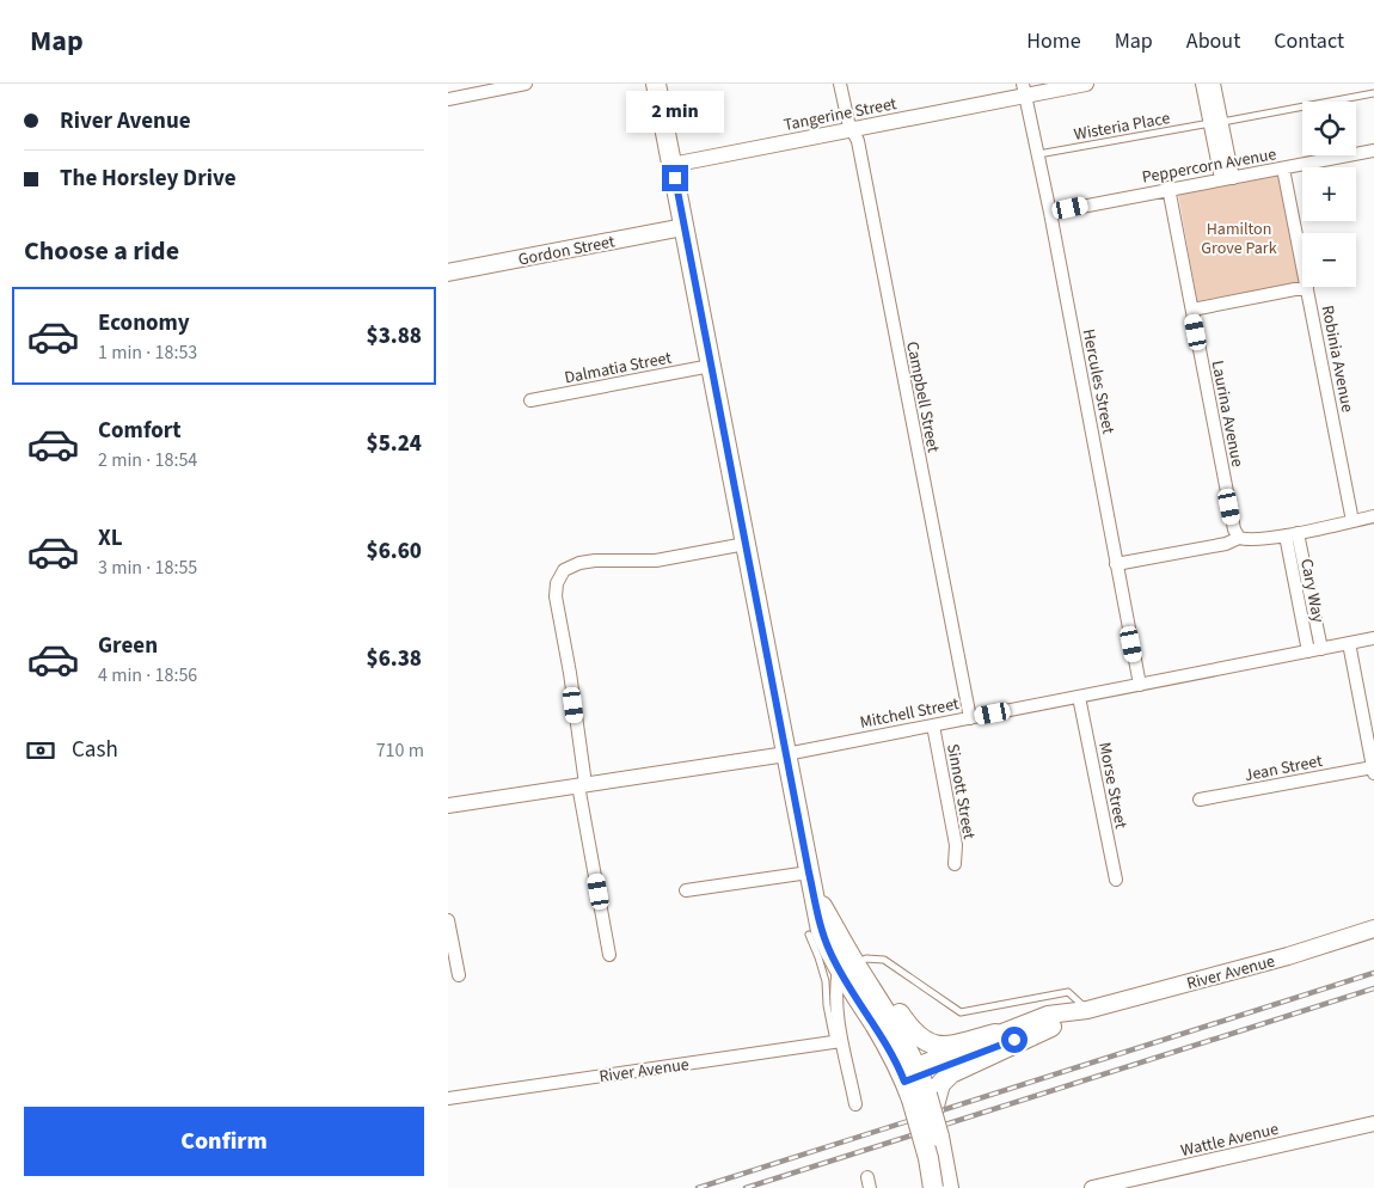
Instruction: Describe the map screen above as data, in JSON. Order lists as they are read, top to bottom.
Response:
{
  "streets": {
    "main road": ["Gordon Street", "River Avenue"],
    "street": [
      "Tangerine Street",
      "Peppercorn Avenue",
      "Robinia Avenue",
      "Dalmatia Street",
      "Hercules Street",
      "Campbell Street",
      "Laurina Avenue",
      "Cary Way",
      "Mitchell Street",
      "Jean Street",
      "Morse Street",
      "Sinnott Street",
      "Wattle Avenue"
    ],
    "lane": ["Wisteria Place"]
  },
  "crossings": [
    ["Tangerine Street", "Hercules Street"],
    ["Tangerine Street", "Campbell Street"],
    ["Wisteria Place", "Hercules Street"],
    ["Peppercorn Avenue", "Robinia Avenue"],
    ["Peppercorn Avenue", "Hercules Street"],
    ["Peppercorn Avenue", "Laurina Avenue"],
    ["Hercules Street", "Mitchell Street"],
    ["Campbell Street", "Mitchell Street"],
    ["Cary Way", "Mitchell Street"],
    ["Mitchell Street", "Morse Street"],
    ["Mitchell Street", "Sinnott Street"]
  ],
  "parks": ["Hamilton Grove Park"],
  "page": {
    "header": "Map",
    "nav": [
      "Home",
      "Map",
      "About",
      "Contact"
    ],
    "banner": ["River Avenue", "The Horsley Drive"],
    "bubble": "2 min",
    "map_buttons": ["+", "−"],
    "heading": "Choose a ride",
    "list": [
      {
        "name": "Economy",
        "note": "1 min · 18:53",
        "value": "$3.88"
      },
      {
        "name": "Comfort",
        "note": "2 min · 18:54",
        "value": "$5.24"
      },
      {
        "name": "XL",
        "note": "3 min · 18:55",
        "value": "$6.60"
      },
      {
        "name": "Green",
        "note": "4 min · 18:56",
        "value": "$6.38"
      }
    ],
    "pay": ["Cash", "710 m"],
    "buttons": "Confirm"
  }
}
